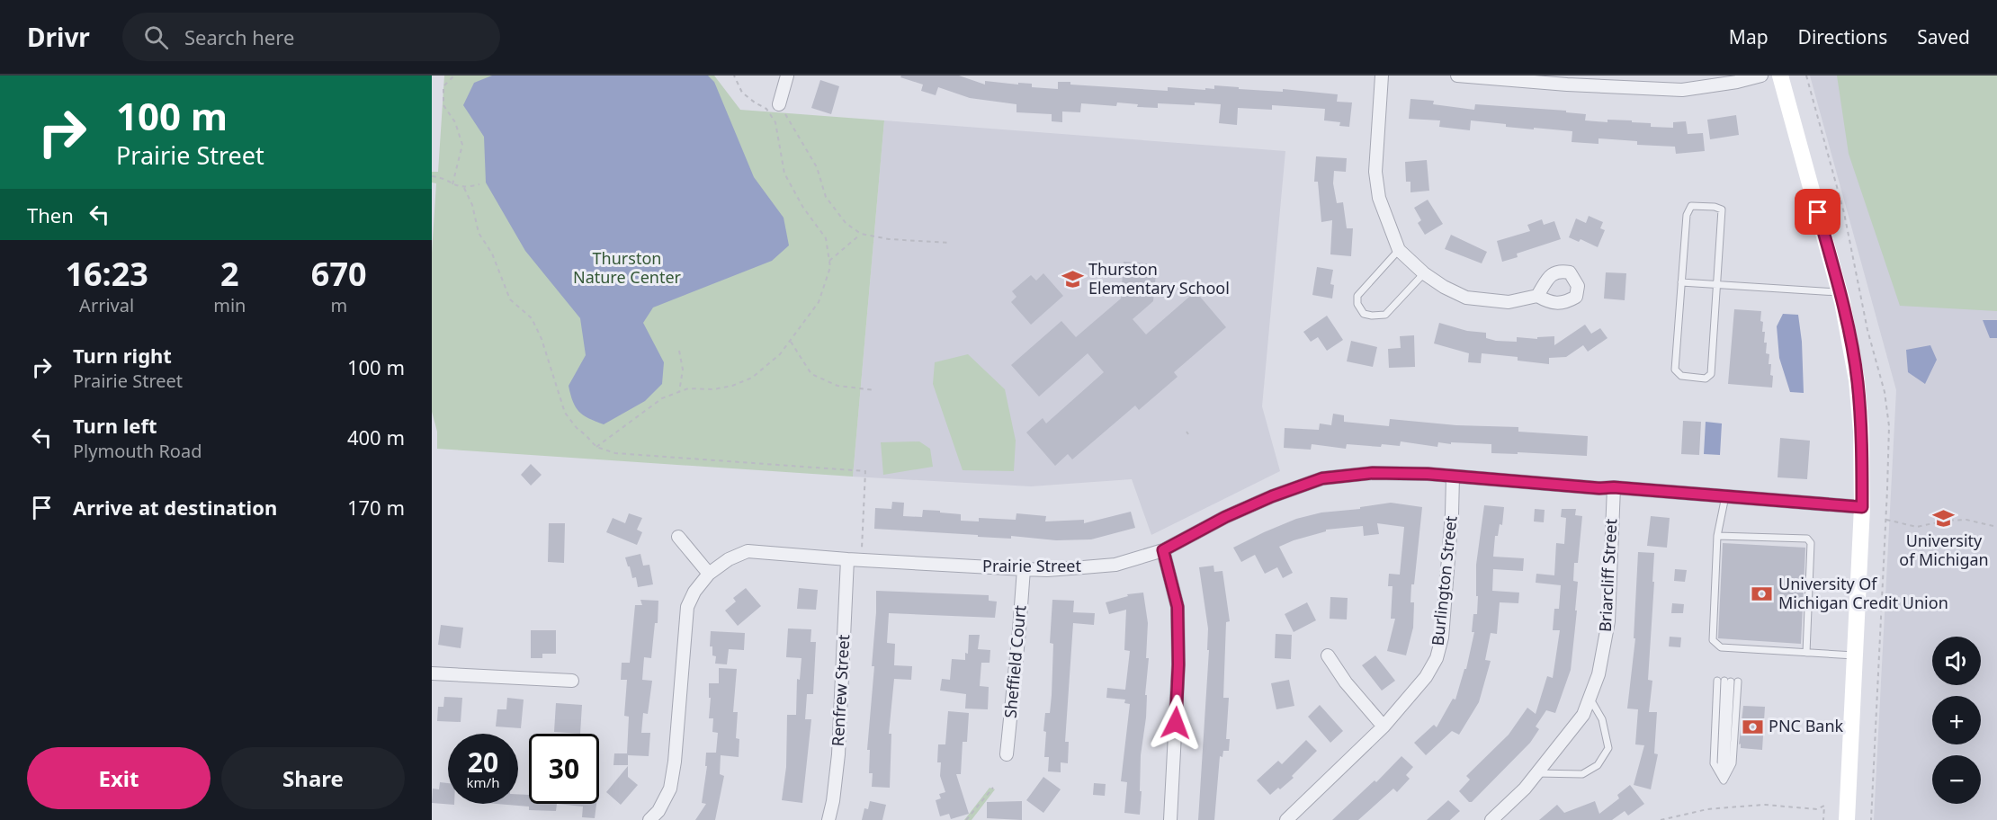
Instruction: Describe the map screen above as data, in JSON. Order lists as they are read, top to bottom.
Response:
{
  "streets": {
    "street": [
      "Prairie Street",
      "Briarcliff Street",
      "Burlington Street",
      "Sheffield Court",
      "Renfrew Street"
    ]
  },
  "crossings": [
    ["Prairie Street", "Briarcliff Street"],
    ["Prairie Street", "Burlington Street"],
    ["Prairie Street", "Sheffield Court"],
    ["Prairie Street", "Renfrew Street"]
  ],
  "parks": ["Thurston Nature Center"],
  "places": {
    "school or university": ["Thurston Elementary School", "University of Michigan"],
    "bank": ["University Of Michigan Credit Union", "PNC Bank"]
  },
  "page": {
    "header": "Drivr",
    "search": "Search here",
    "nav": ["Map", "Directions", "Saved"],
    "turn": ["100 m", "Prairie Street"],
    "then": "Then",
    "eta": [
      "16:23",
      "Arrival",
      "2",
      "min",
      "670",
      "m"
    ],
    "list": [
      {
        "name": "Turn right",
        "note": "Prairie Street",
        "value": "100 m"
      },
      {
        "name": "Turn left",
        "note": "Plymouth Road",
        "value": "400 m"
      },
      {
        "name": "Arrive at destination",
        "value": "170 m"
      }
    ],
    "map_buttons": ["+", "−"],
    "speed": "20 km/h",
    "limit": "30",
    "buttons": ["Exit", "Share"]
  }
}
